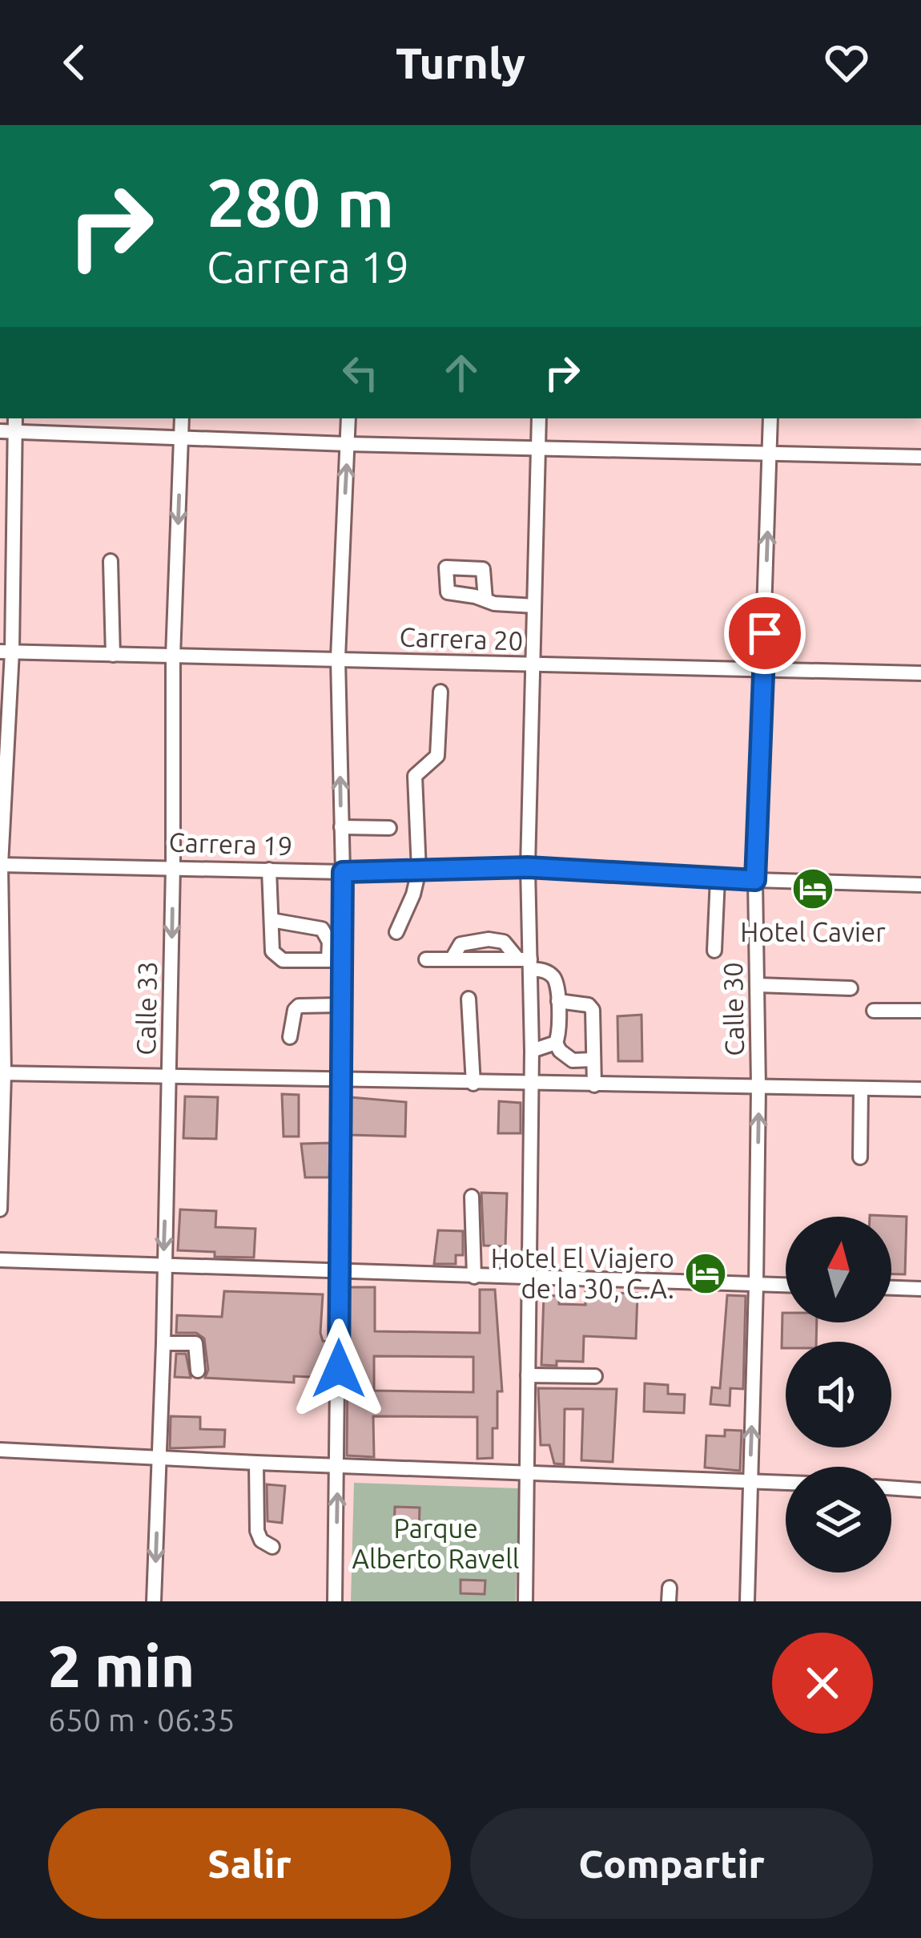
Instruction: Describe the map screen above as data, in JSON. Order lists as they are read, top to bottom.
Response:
{
  "streets": {
    "street": [
      "Carrera 20",
      "Carrera 19",
      "Calle 33",
      "Calle 30"
    ]
  },
  "crossings": [
    ["Carrera 20", "Calle 33"],
    ["Carrera 20", "Calle 30"],
    ["Carrera 19", "Calle 33"],
    ["Carrera 19", "Calle 30"]
  ],
  "one_way": ["Calle 30"],
  "parks": ["Parque Alberto Ravell"],
  "places": {
    "hotel": ["Hotel Cavier", "Hotel El Viajero de la 30, C.A."]
  },
  "north": "top",
  "page": {
    "header": "Turnly",
    "turn": ["280 m", "Carrera 19"],
    "heading": ["2 min", "650 m · 06:35"],
    "buttons": ["Salir", "Compartir"]
  }
}
